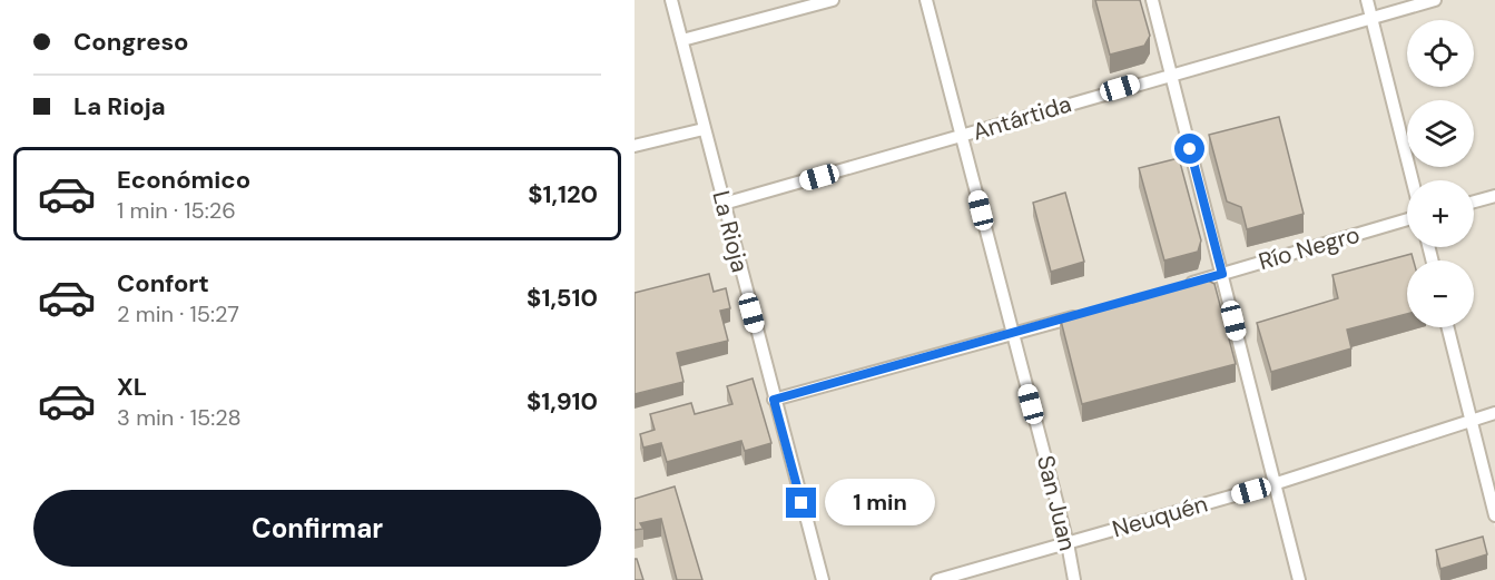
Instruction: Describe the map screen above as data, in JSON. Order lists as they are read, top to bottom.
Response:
{
  "streets": {
    "street": [
      "Antártida",
      "La Rioja",
      "Río Negro",
      "San Juan",
      "Neuquén"
    ]
  },
  "crossings": [
    ["Antártida", "La Rioja"],
    ["Antártida", "San Juan"],
    ["San Juan", "Neuquén"]
  ],
  "page": {
    "banner": ["Congreso", "La Rioja"],
    "map_buttons": ["+", "−"],
    "list": [
      {
        "name": "Económico",
        "note": "1 min · 15:26",
        "value": "$1,120"
      },
      {
        "name": "Confort",
        "note": "2 min · 15:27",
        "value": "$1,510"
      },
      {
        "name": "XL",
        "note": "3 min · 15:28",
        "value": "$1,910"
      }
    ],
    "buttons": "Confirmar",
    "bubble": "1 min"
  }
}
